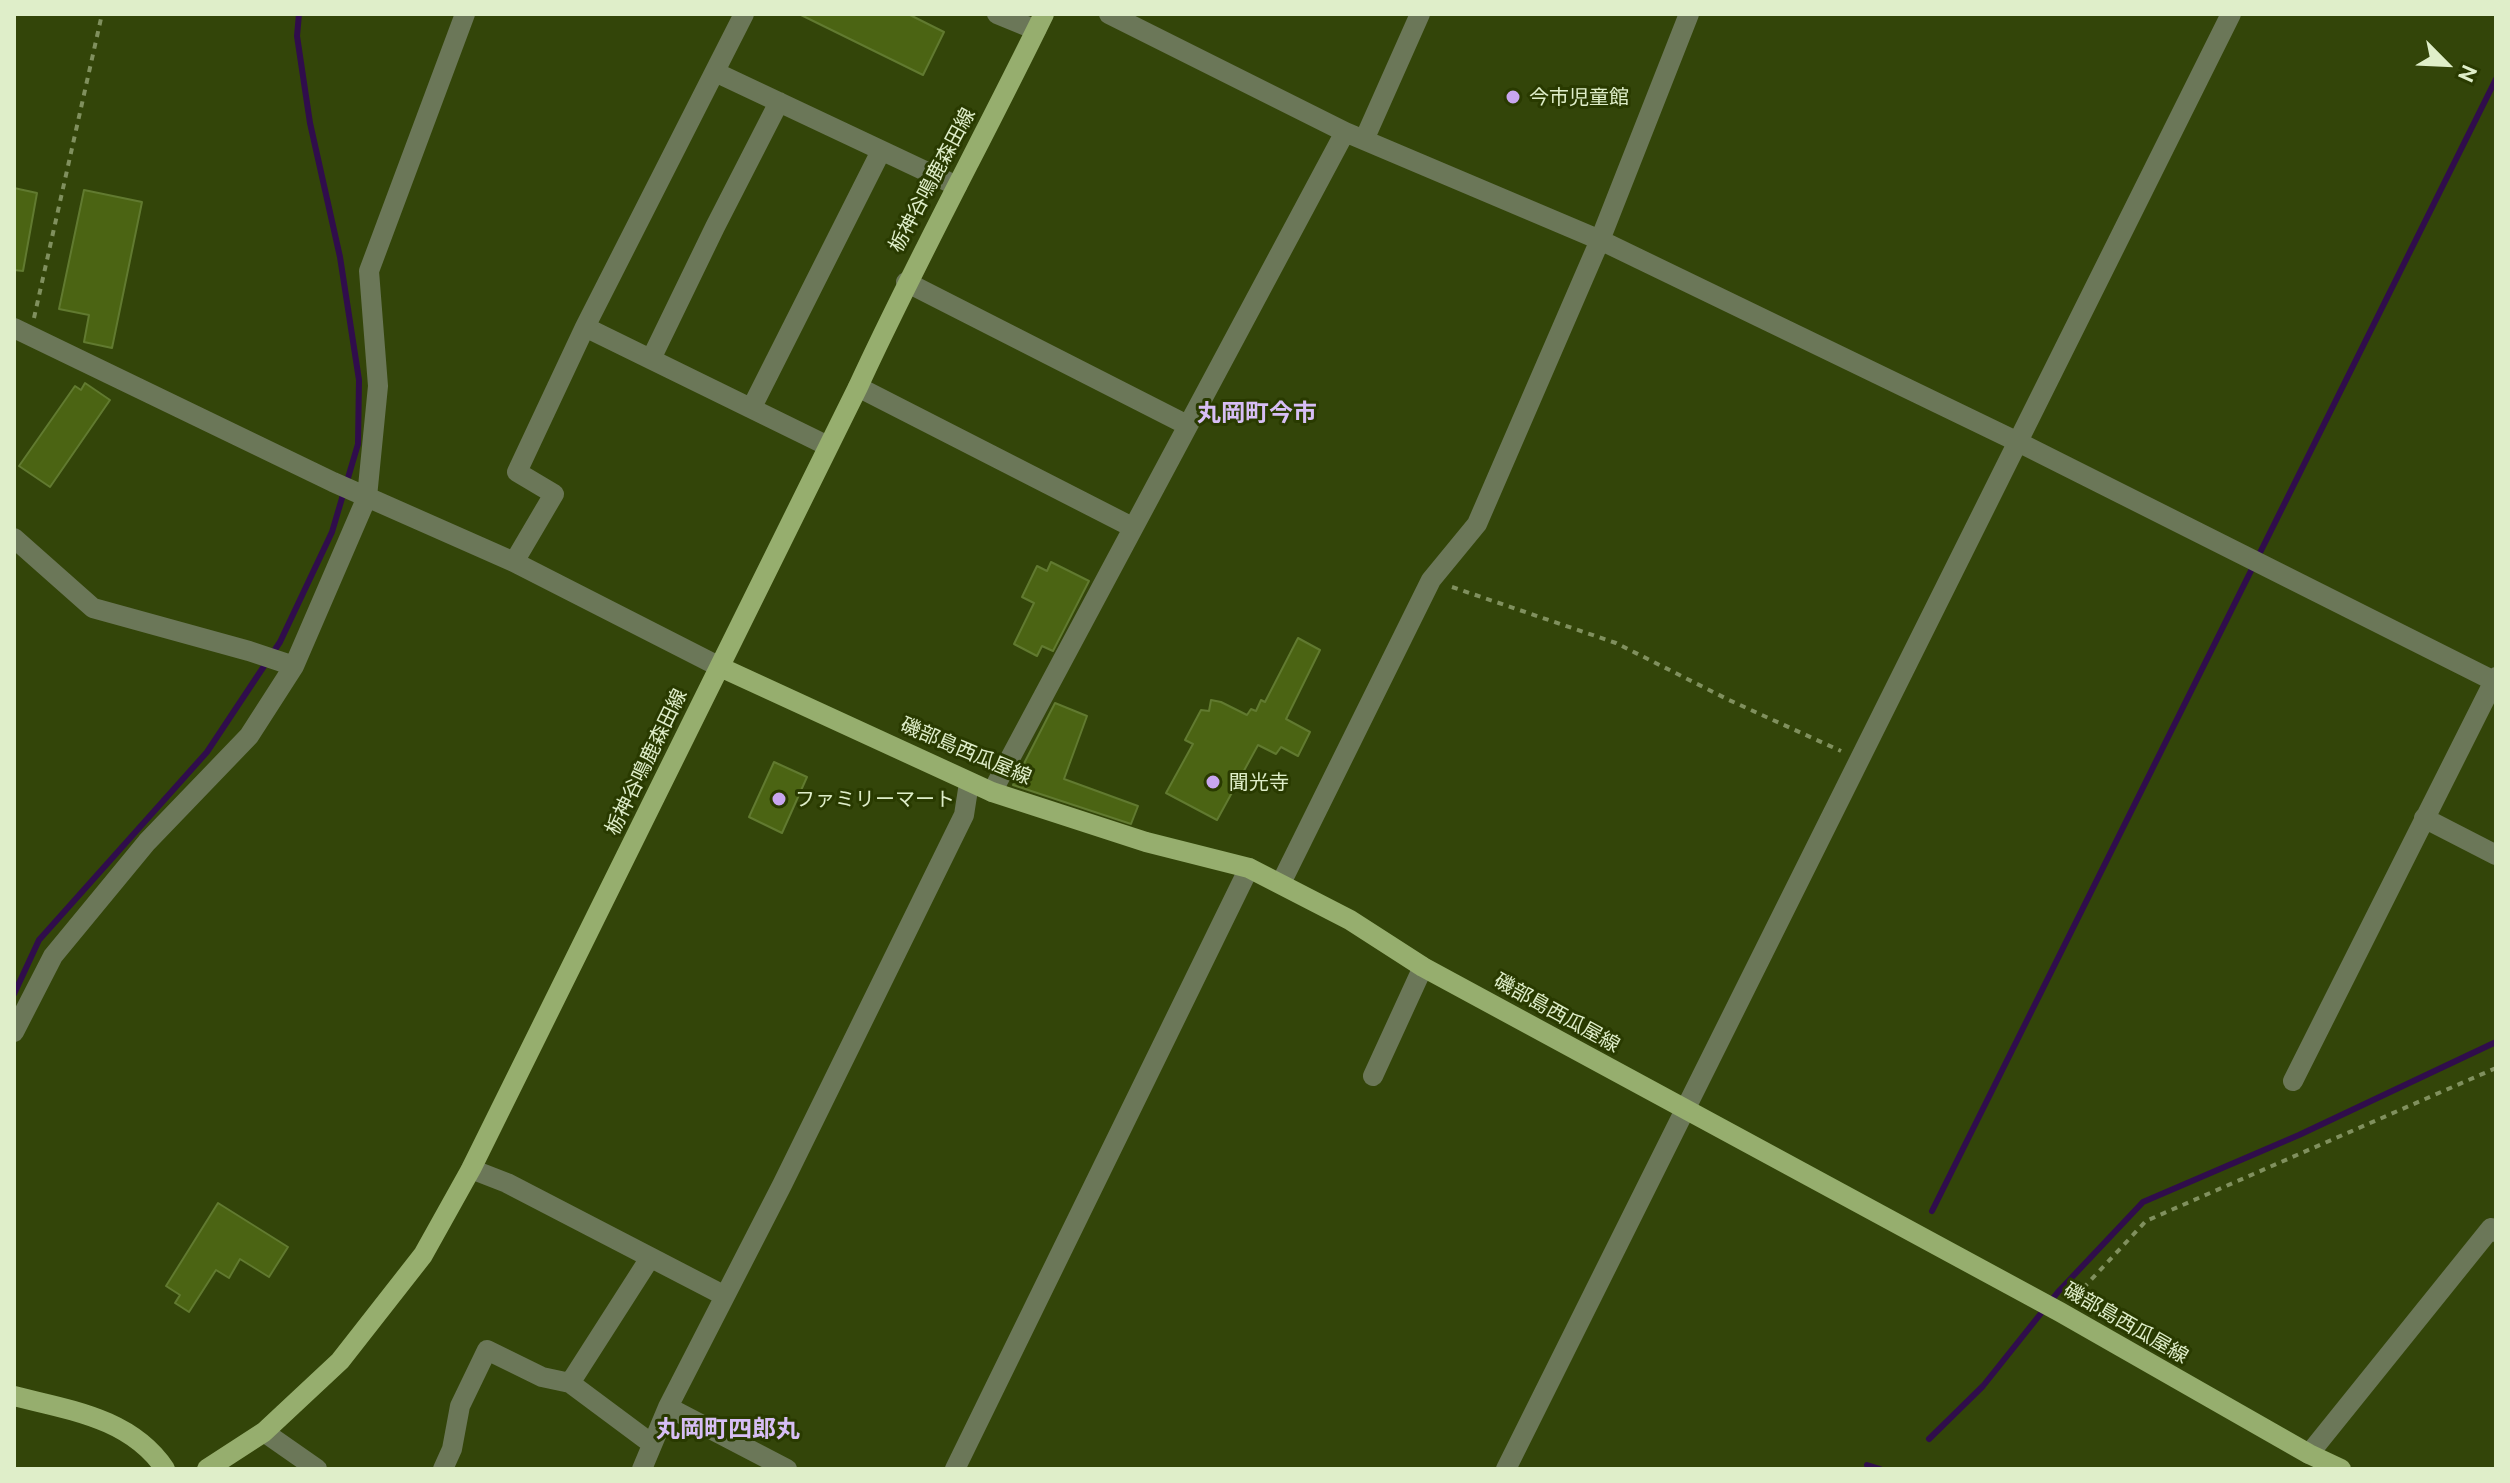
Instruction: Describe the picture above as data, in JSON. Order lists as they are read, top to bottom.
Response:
{
  "streets": {
    "main road": ["栃神谷鳴鹿森田線", "磯部島西瓜屋線"]
  },
  "crossings": [
    ["栃神谷鳴鹿森田線", "磯部島西瓜屋線"]
  ],
  "districts": ["丸岡町今市", "丸岡町四郎丸"],
  "places": ["今市児童館", "聞光寺", "ファミリーマート"],
  "north": "bottom right"
}
